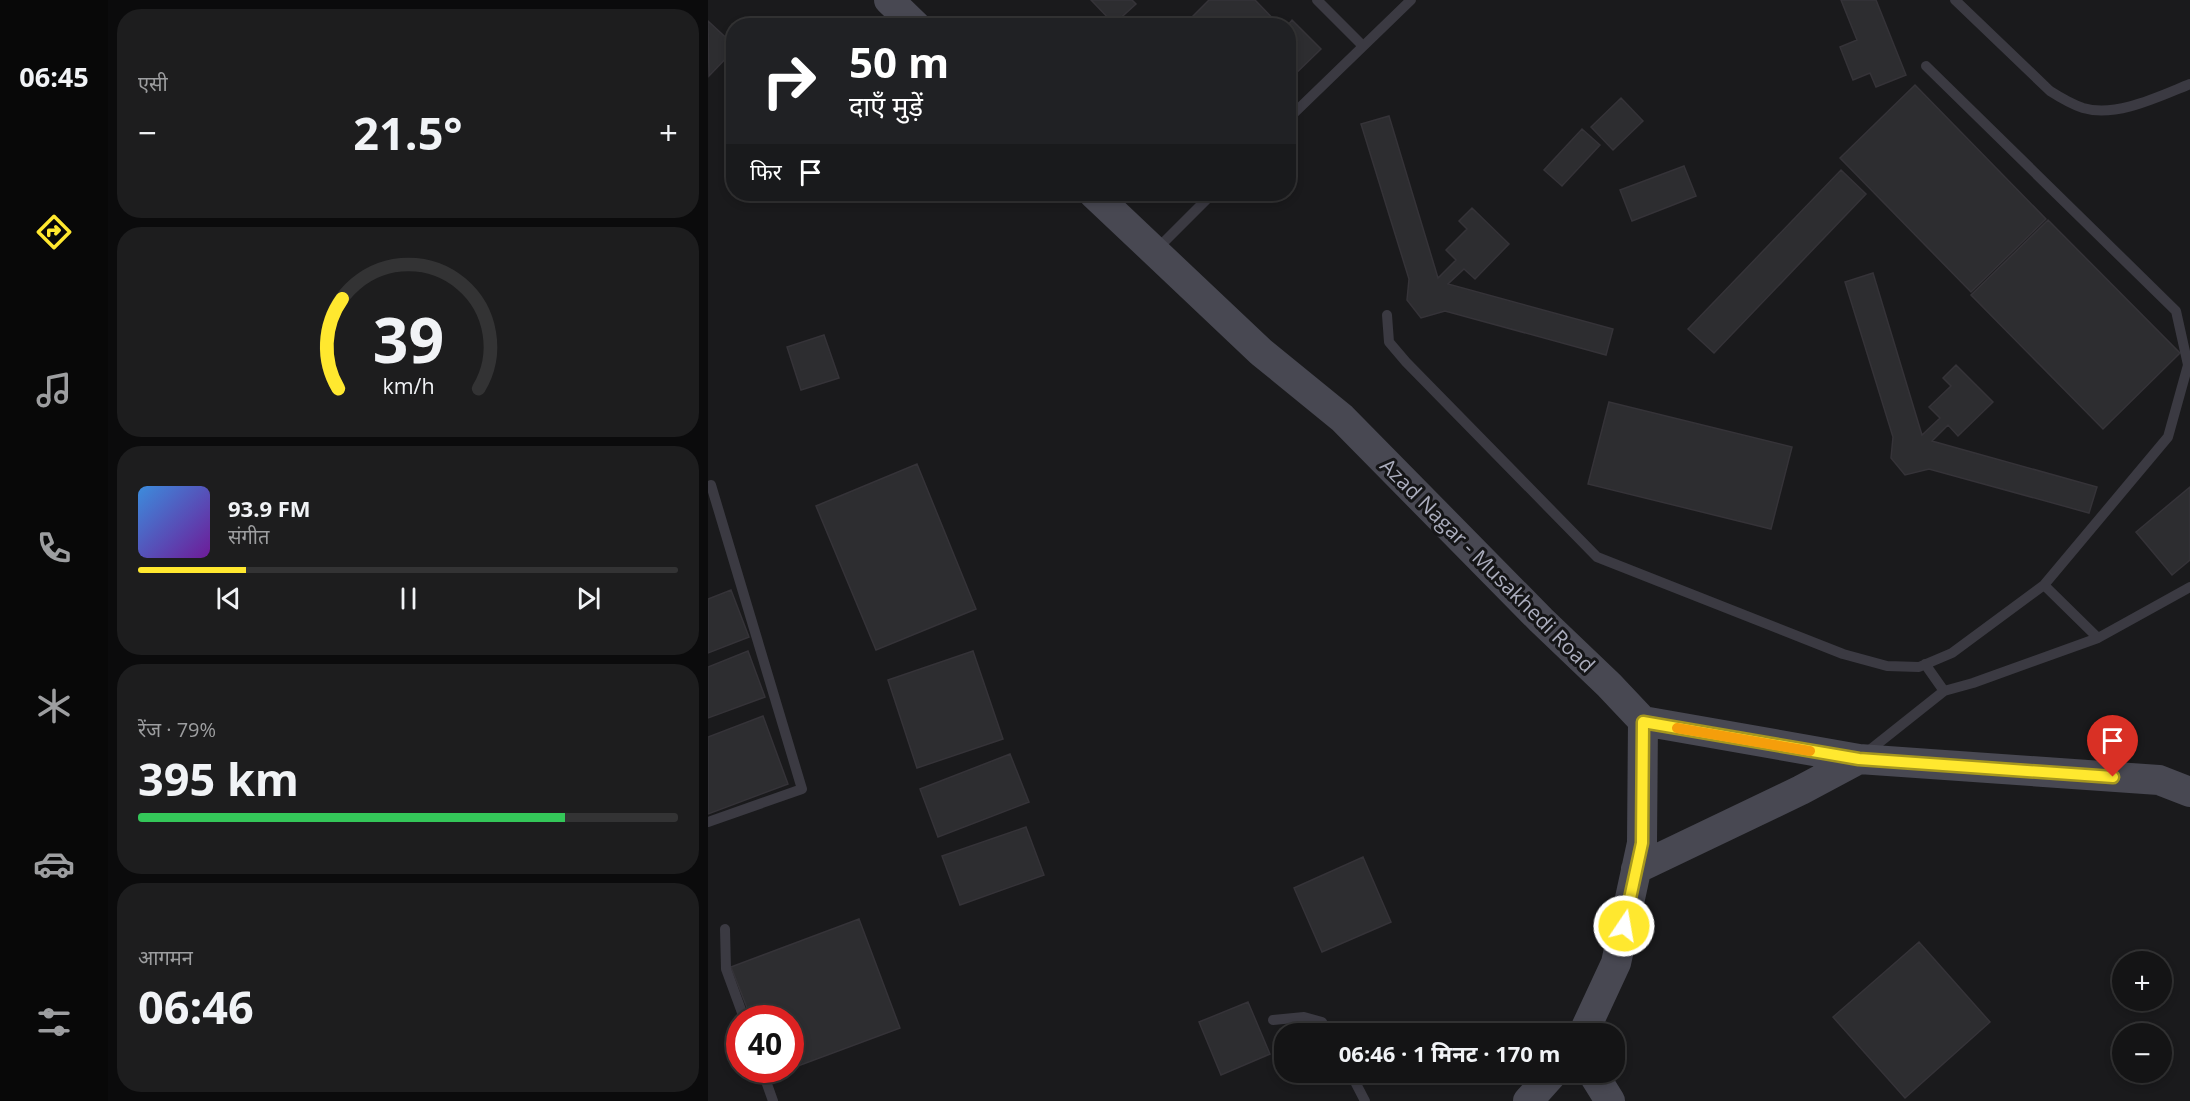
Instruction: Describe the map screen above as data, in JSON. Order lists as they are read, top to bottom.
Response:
{
  "streets": {
    "street": ["Azad Nagar - Musakhedi Road"]
  },
  "page": {
    "tabs": "06:45",
    "tile": [
      "एसी",
      ["रेंज · 79%", "395 km"],
      ["आगमन", "06:46"]
    ],
    "turn": ["50 m", "दाएँ मुड़ें"],
    "heat": ["−", "21.5°", "+"],
    "then": "फिर",
    "song": ["93.9 FM", "संगीत"],
    "map_buttons": ["+", "−"],
    "limit": "40",
    "trip": "06:46 · 1 मिनट · 170 m",
    "gauge": ["39", "km/h"]
  }
}
